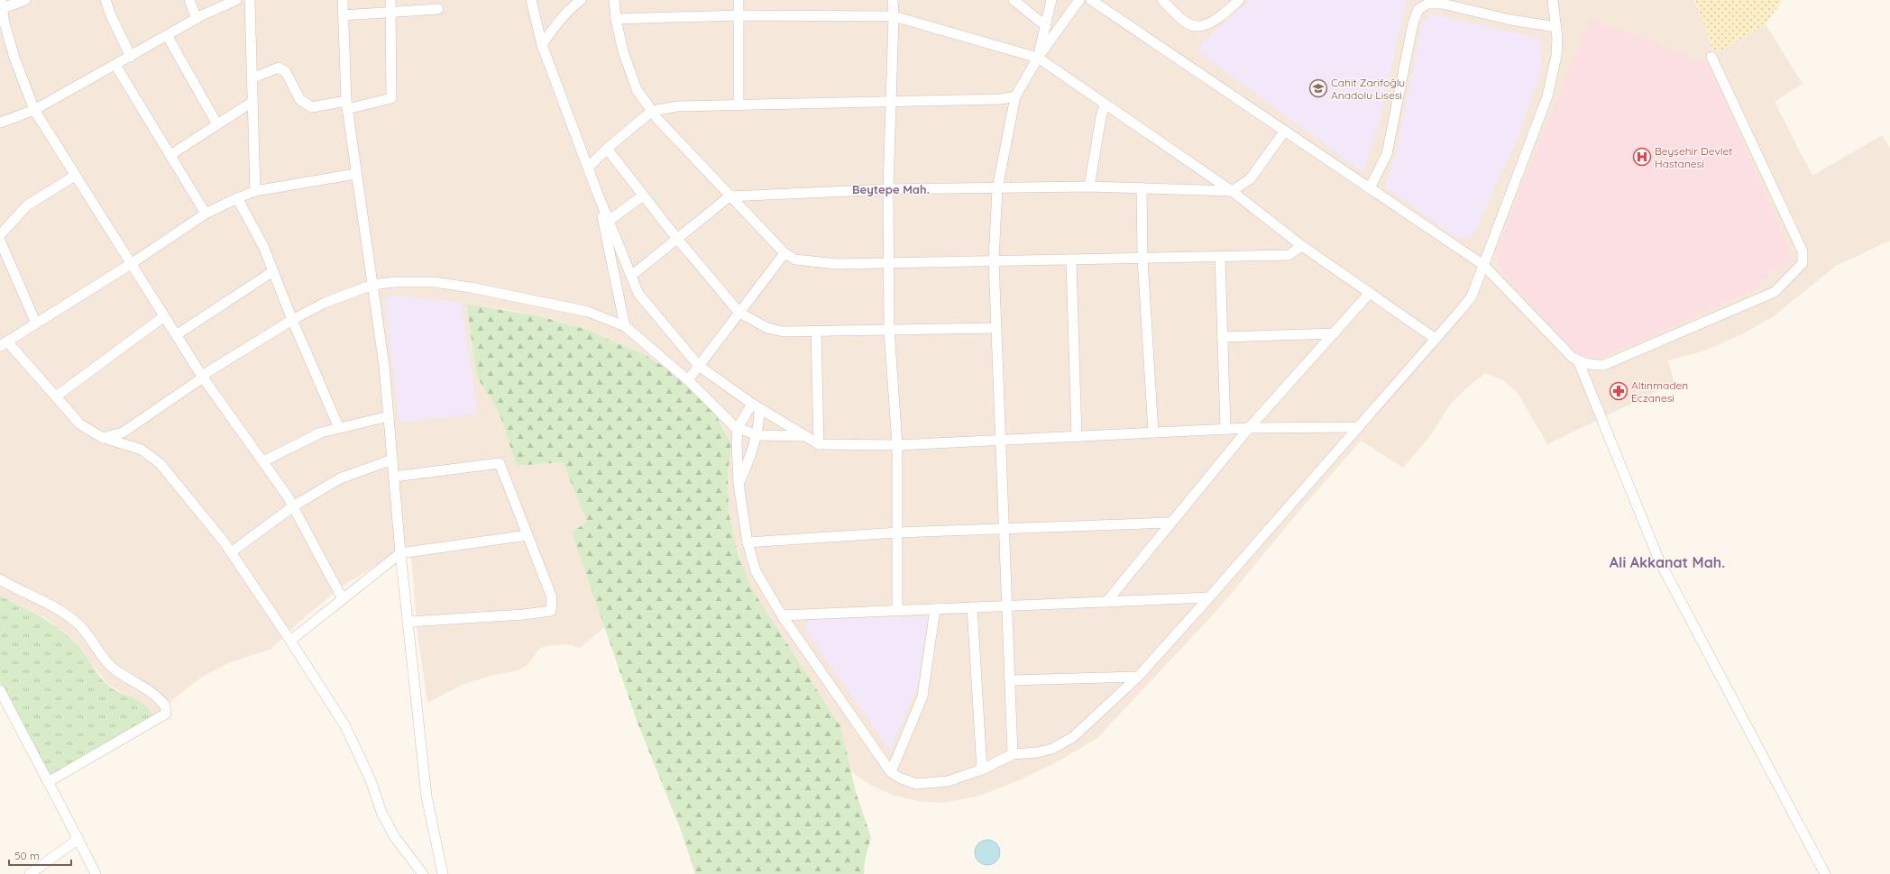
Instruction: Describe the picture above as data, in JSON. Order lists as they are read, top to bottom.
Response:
{
  "districts": ["Beytepe Mah.", "Ali Akkanat Mah."],
  "places": {
    "school or university": ["Cahit Zarifoğlu Anadolu Lisesi"],
    "hospital": ["Beyşehir Devlet Hastanesi"],
    "pharmacy": ["Altınmaden Eczanesi"]
  },
  "scale_bar": "50 m"
}
